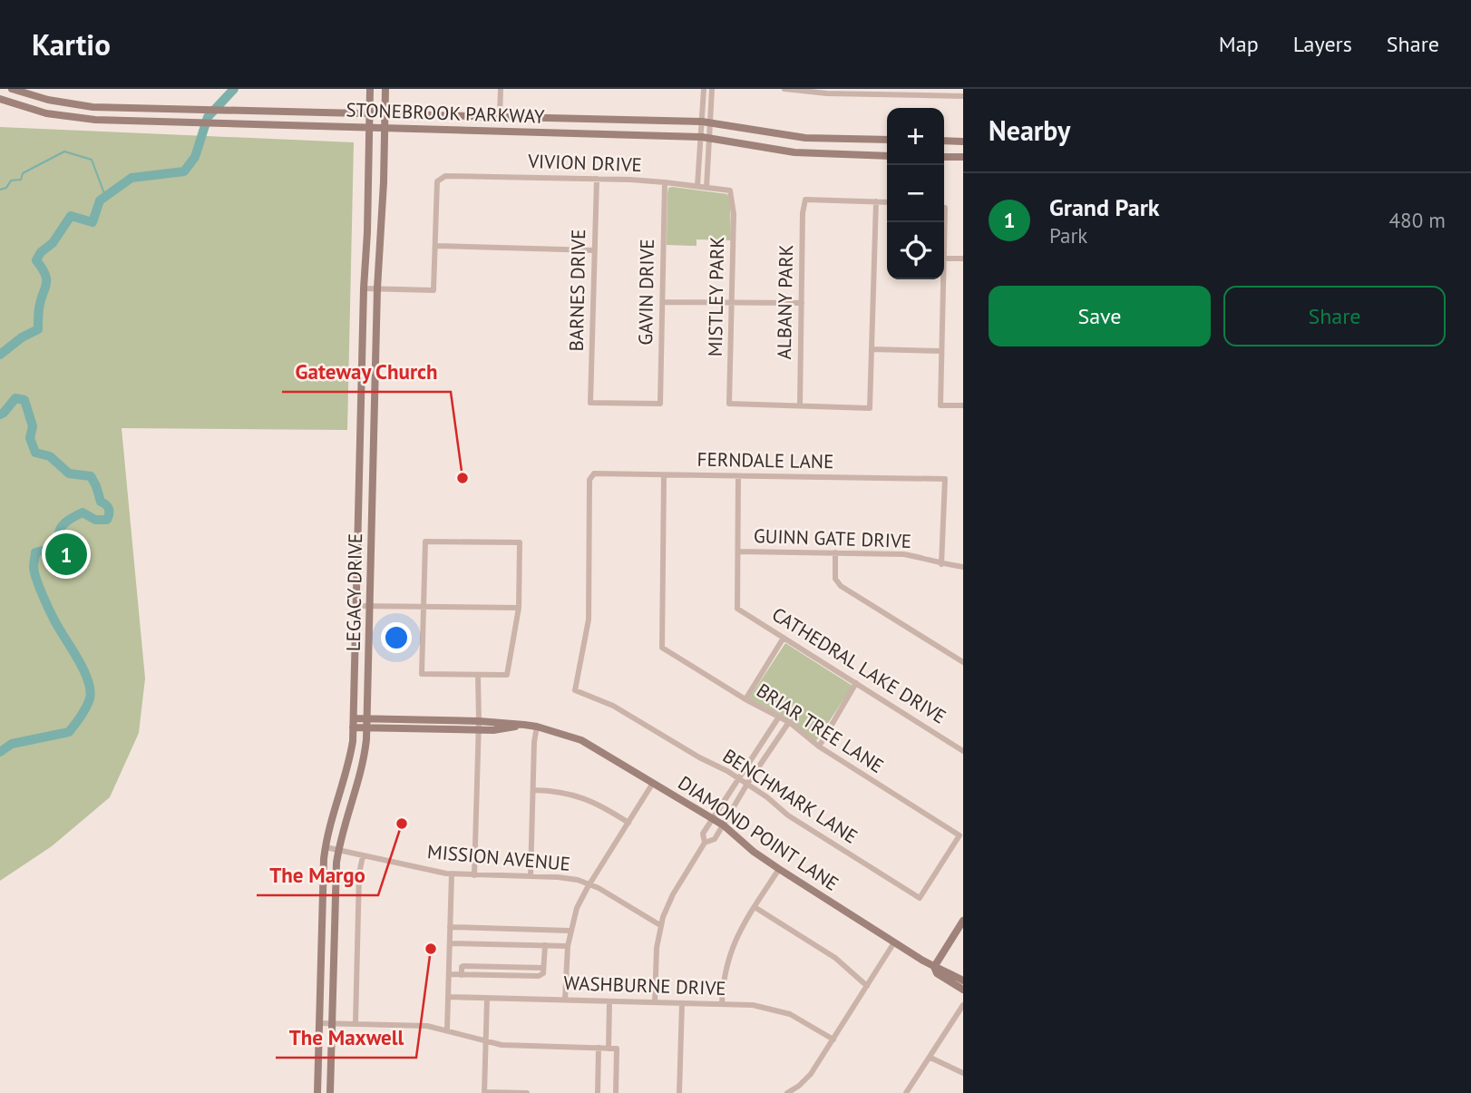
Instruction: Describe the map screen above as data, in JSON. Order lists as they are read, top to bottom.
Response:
{
  "streets": {
    "main road": ["STONEBROOK PARKWAY", "LEGACY DRIVE", "DIAMOND POINT LANE"],
    "street": [
      "VIVION DRIVE",
      "BARNES DRIVE",
      "GAVIN DRIVE",
      "MISTLEY PARK",
      "ALBANY PARK",
      "FERNDALE LANE",
      "GUINN GATE DRIVE",
      "CATHEDRAL LAKE DRIVE",
      "BRIAR TREE LANE",
      "BENCHMARK LANE",
      "MISSION AVENUE",
      "WASHBURNE DRIVE"
    ]
  },
  "crossings": [
    ["STONEBROOK PARKWAY", "LEGACY DRIVE"],
    ["VIVION DRIVE", "BARNES DRIVE"],
    ["VIVION DRIVE", "GAVIN DRIVE"],
    ["VIVION DRIVE", "MISTLEY PARK"],
    ["BARNES DRIVE", "GAVIN DRIVE"],
    ["MISTLEY PARK", "ALBANY PARK"],
    ["FERNDALE LANE", "GUINN GATE DRIVE"],
    ["FERNDALE LANE", "BRIAR TREE LANE"],
    ["FERNDALE LANE", "BENCHMARK LANE"],
    ["GUINN GATE DRIVE", "CATHEDRAL LAKE DRIVE"],
    ["LEGACY DRIVE", "DIAMOND POINT LANE"],
    ["LEGACY DRIVE", "MISSION AVENUE"],
    ["BRIAR TREE LANE", "BENCHMARK LANE"]
  ],
  "places": ["Gateway Church", "The Margo", "The Maxwell"],
  "page": {
    "header": "Kartio",
    "nav": ["Map", "Layers", "Share"],
    "heading": "Nearby",
    "map_buttons": ["+", "−"],
    "list": [
      {
        "mark": "1",
        "name": "Grand Park",
        "note": "Park",
        "value": "480 m"
      }
    ],
    "buttons": ["Save", "Share"],
    "pins": "1"
  }
}
